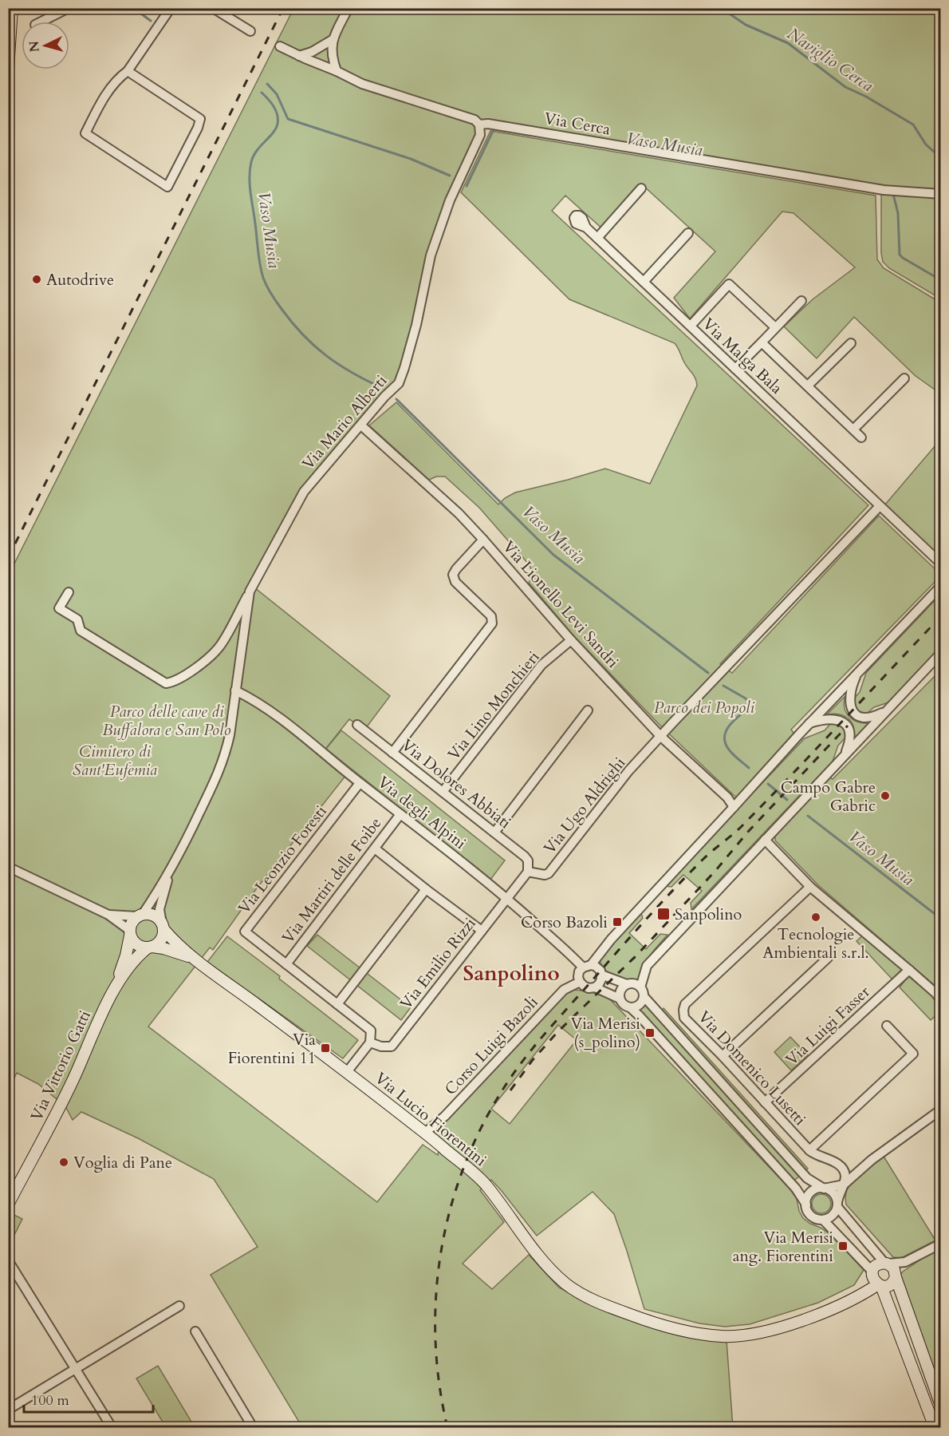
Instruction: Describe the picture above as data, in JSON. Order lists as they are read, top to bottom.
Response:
{
  "streets": {
    "street": [
      "Via Cerca",
      "Via Malga Bala",
      "Via Mario Alberti",
      "Via Lionello Levi Sandri",
      "Via Lino Monchieri",
      "Via Dolores Abbiati",
      "Via Ugo Aldrighi",
      "Via degli Alpini",
      "Via Leonzio Foresti",
      "Via Martiri delle Foibe",
      "Via Emilio Rizzi",
      "Via Luigi Fasser",
      "Corso Luigi Bazoli",
      "Via Vittorio Gatti",
      "Via Domenico Lusetti",
      "Via Lucio Fiorentini"
    ]
  },
  "crossings": [
    ["Via Cerca", "Via Mario Alberti"],
    ["Via Mario Alberti", "Via Lionello Levi Sandri"],
    ["Via Mario Alberti", "Via degli Alpini"],
    ["Via Mario Alberti", "Via Vittorio Gatti"],
    ["Via Mario Alberti", "Via Lucio Fiorentini"],
    ["Via Lionello Levi Sandri", "Via Lino Monchieri"],
    ["Via Lionello Levi Sandri", "Via Ugo Aldrighi"],
    ["Via Lino Monchieri", "Via Dolores Abbiati"],
    ["Via Dolores Abbiati", "Via Ugo Aldrighi"],
    ["Via degli Alpini", "Via Leonzio Foresti"],
    ["Via degli Alpini", "Via Martiri delle Foibe"],
    ["Via degli Alpini", "Via Emilio Rizzi"],
    ["Via degli Alpini", "Corso Luigi Bazoli"],
    ["Via Leonzio Foresti", "Via Martiri delle Foibe"],
    ["Via Leonzio Foresti", "Via Emilio Rizzi"],
    ["Via Luigi Fasser", "Via Domenico Lusetti"],
    ["Corso Luigi Bazoli", "Via Lucio Fiorentini"],
    ["Via Vittorio Gatti", "Via Lucio Fiorentini"]
  ],
  "districts": ["Sanpolino"],
  "water": ["Naviglio Cerca", "Vaso Musia"],
  "parks": ["Parco dei Popoli", "Parco delle cave di Buffalora e San Polo", "Cimitero di Sant'Eufemia"],
  "places": {
    "other": [
      "Autodrive",
      "Campo Gabre Gabric",
      "Tecnologie Ambientali s.r.l.",
      "Voglia di Pane"
    ],
    "transit": [
      "Sanpolino",
      "Corso Bazoli",
      "Via Merisi (s_polino)",
      "Via Fiorentini 11",
      "Via Merisi ang. Fiorentini"
    ]
  },
  "scale_bar": "100 m",
  "north": "left"
}
